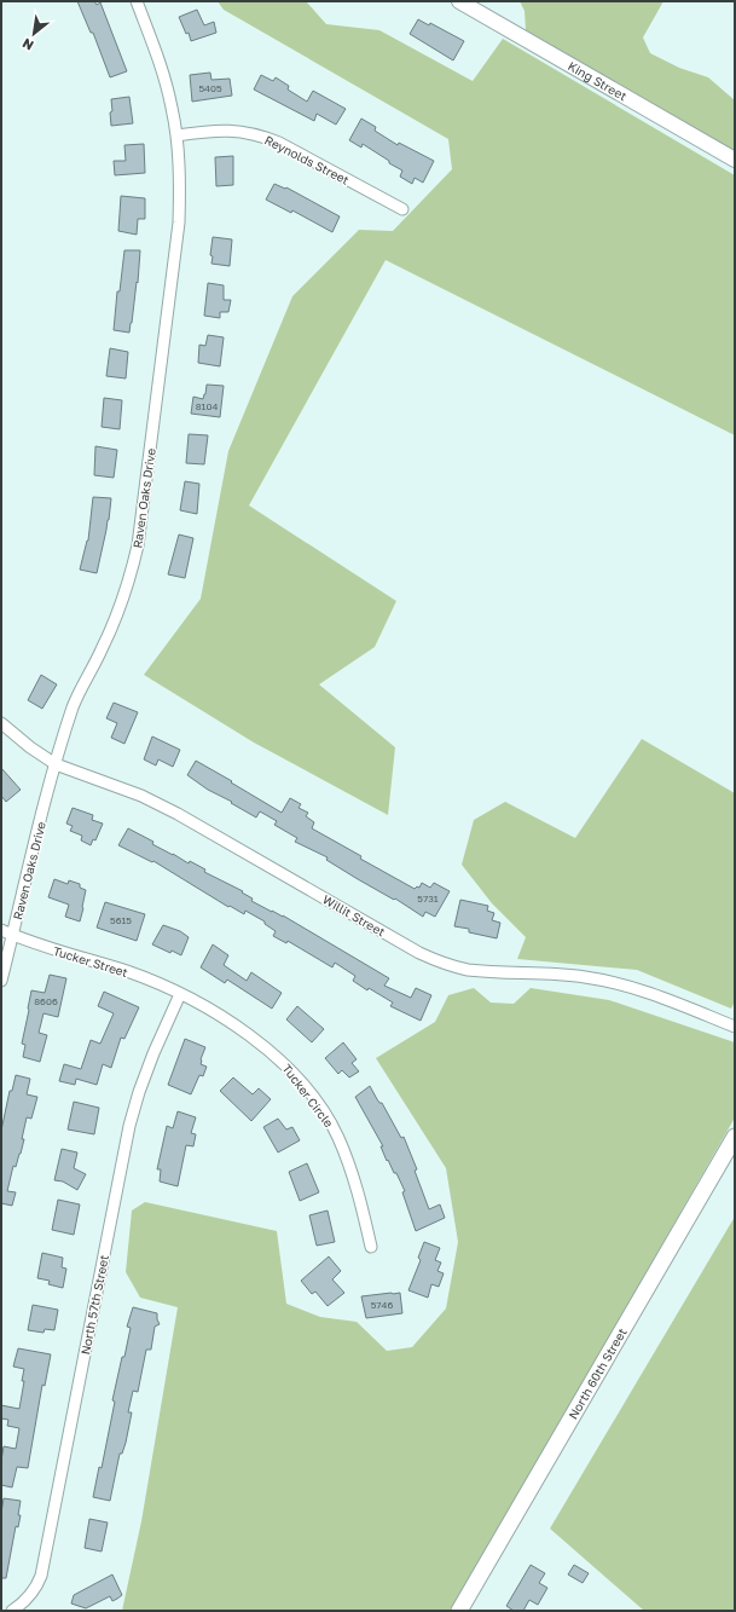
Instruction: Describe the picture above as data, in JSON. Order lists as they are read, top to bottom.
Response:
{
  "streets": {
    "main road": ["North 60th Street"],
    "street": [
      "King Street",
      "Reynolds Street",
      "Raven Oaks Drive",
      "Willit Street",
      "Tucker Street",
      "Tucker Circle",
      "North 57th Street"
    ]
  },
  "crossings": [
    ["Reynolds Street", "Raven Oaks Drive"],
    ["Raven Oaks Drive", "Willit Street"],
    ["Raven Oaks Drive", "Tucker Street"],
    ["Tucker Street", "Tucker Circle"],
    ["Tucker Street", "North 57th Street"],
    ["Tucker Circle", "North 57th Street"]
  ],
  "house_numbers": [
    "5405",
    "8104",
    "5731",
    "5615",
    "8606",
    "5746"
  ],
  "north": "bottom left"
}
